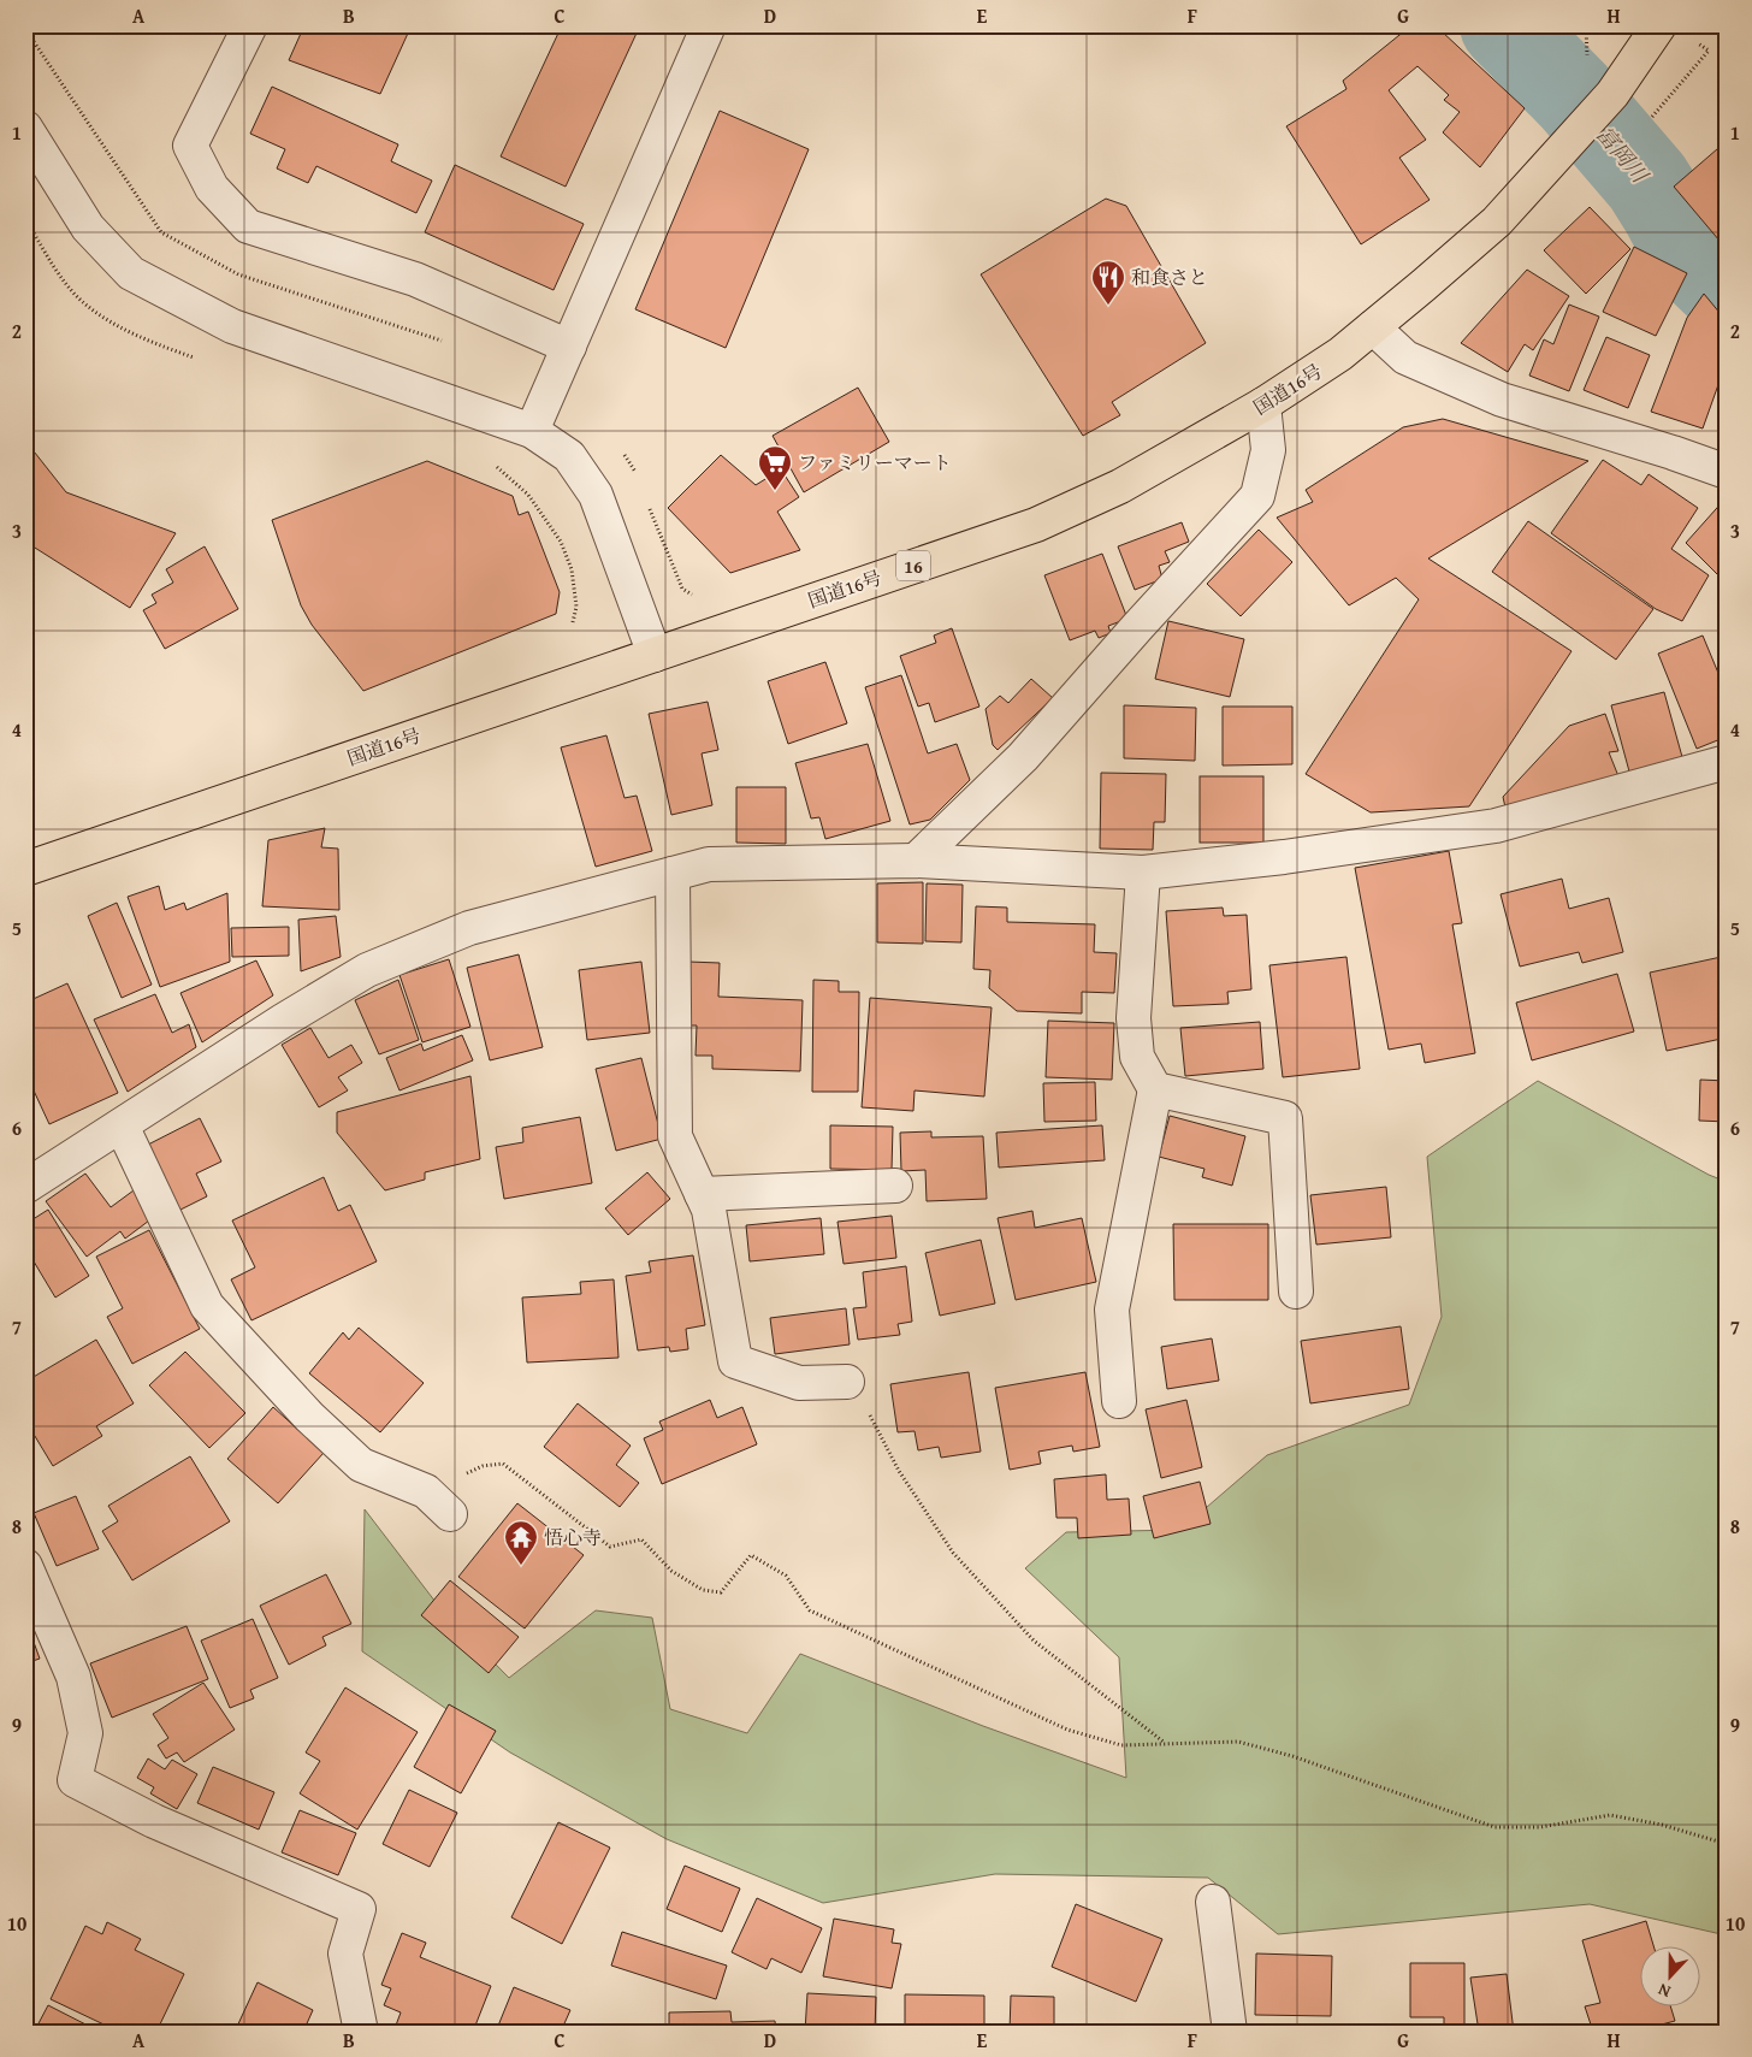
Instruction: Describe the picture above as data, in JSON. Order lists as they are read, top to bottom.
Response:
{
  "streets": {
    "highway": ["国道16号", "16"]
  },
  "water": ["富岡川"],
  "places": {
    "restaurant": ["和食さと"],
    "supermarket": ["ファミリーマート"],
    "temple": ["悟心寺"]
  },
  "north": "bottom",
  "grid": {
    "columns": [
      "A",
      "B",
      "C",
      "D",
      "E",
      "F",
      "G",
      "H"
    ],
    "rows": [
      "1",
      "2",
      "3",
      "4",
      "5",
      "6",
      "7",
      "8",
      "9",
      "10"
    ]
  }
}
